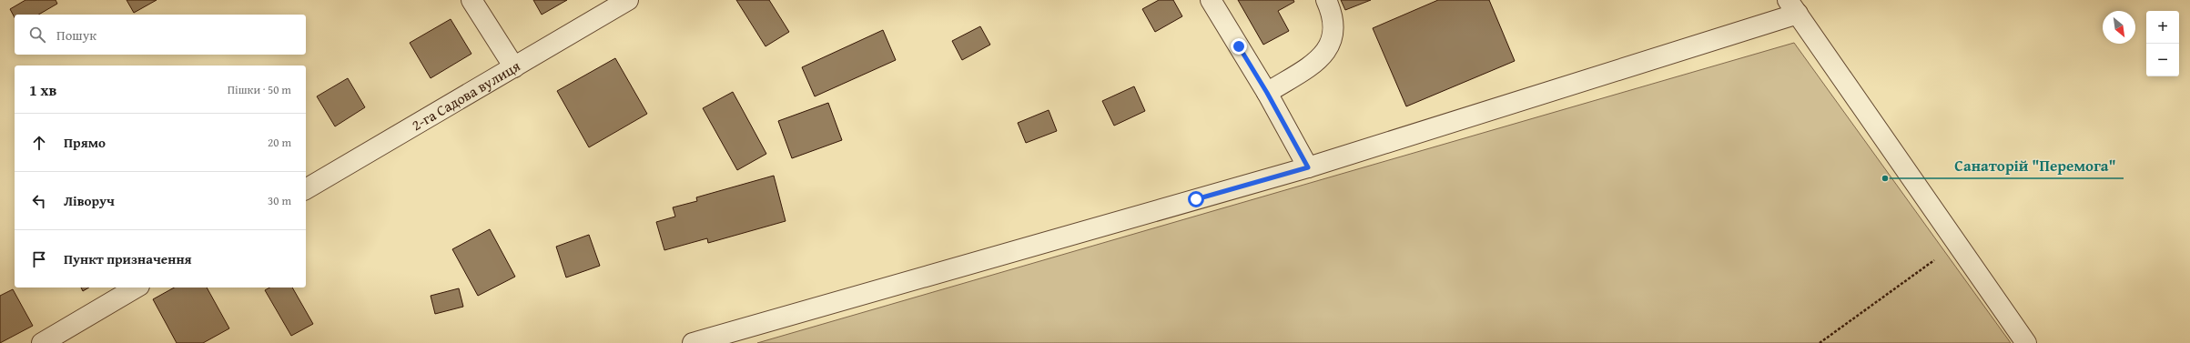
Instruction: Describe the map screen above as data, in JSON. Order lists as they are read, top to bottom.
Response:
{
  "streets": {
    "street": ["2-га Садова вулиця"]
  },
  "places": ["Санаторій \"Перемога\""],
  "north": "bottom right",
  "page": {
    "map_buttons": ["+", "−"],
    "search": "Пошук",
    "heading": ["1 хв", "Пішки · 50 m"],
    "list": [
      ["Прямо", "20 m"],
      ["Ліворуч", "30 m"],
      "Пункт призначення"
    ]
  }
}
